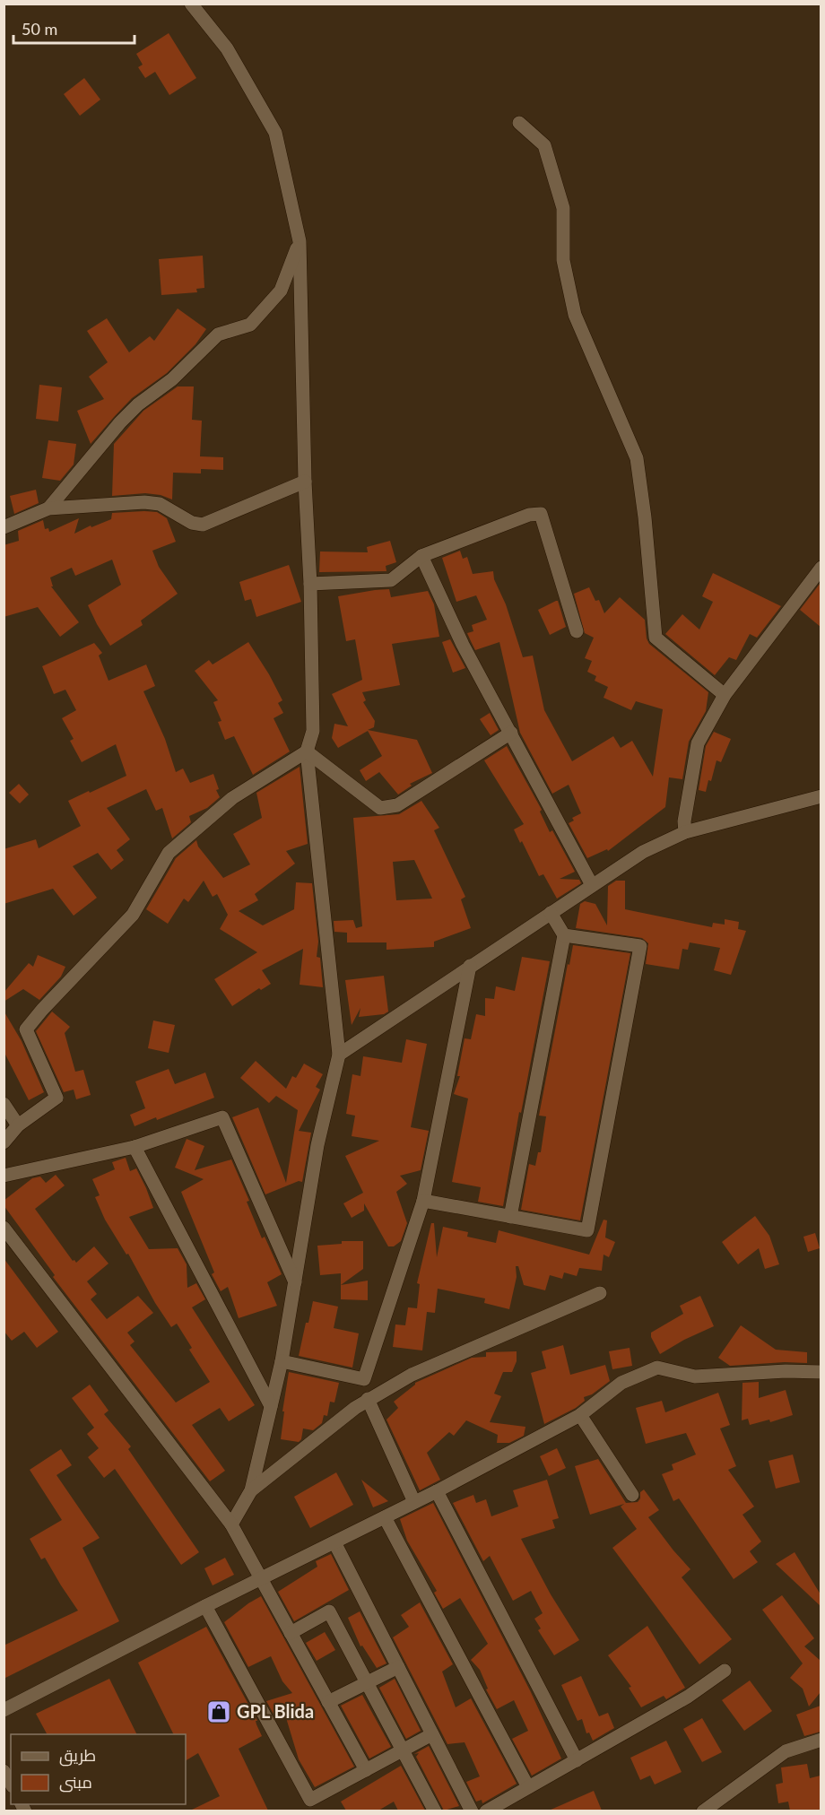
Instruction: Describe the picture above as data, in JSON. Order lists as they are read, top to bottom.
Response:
{
  "places": {
    "shop": ["GPL Blida"]
  },
  "legend": ["طريق", "مبنى"],
  "scale_bar": "50 m"
}
